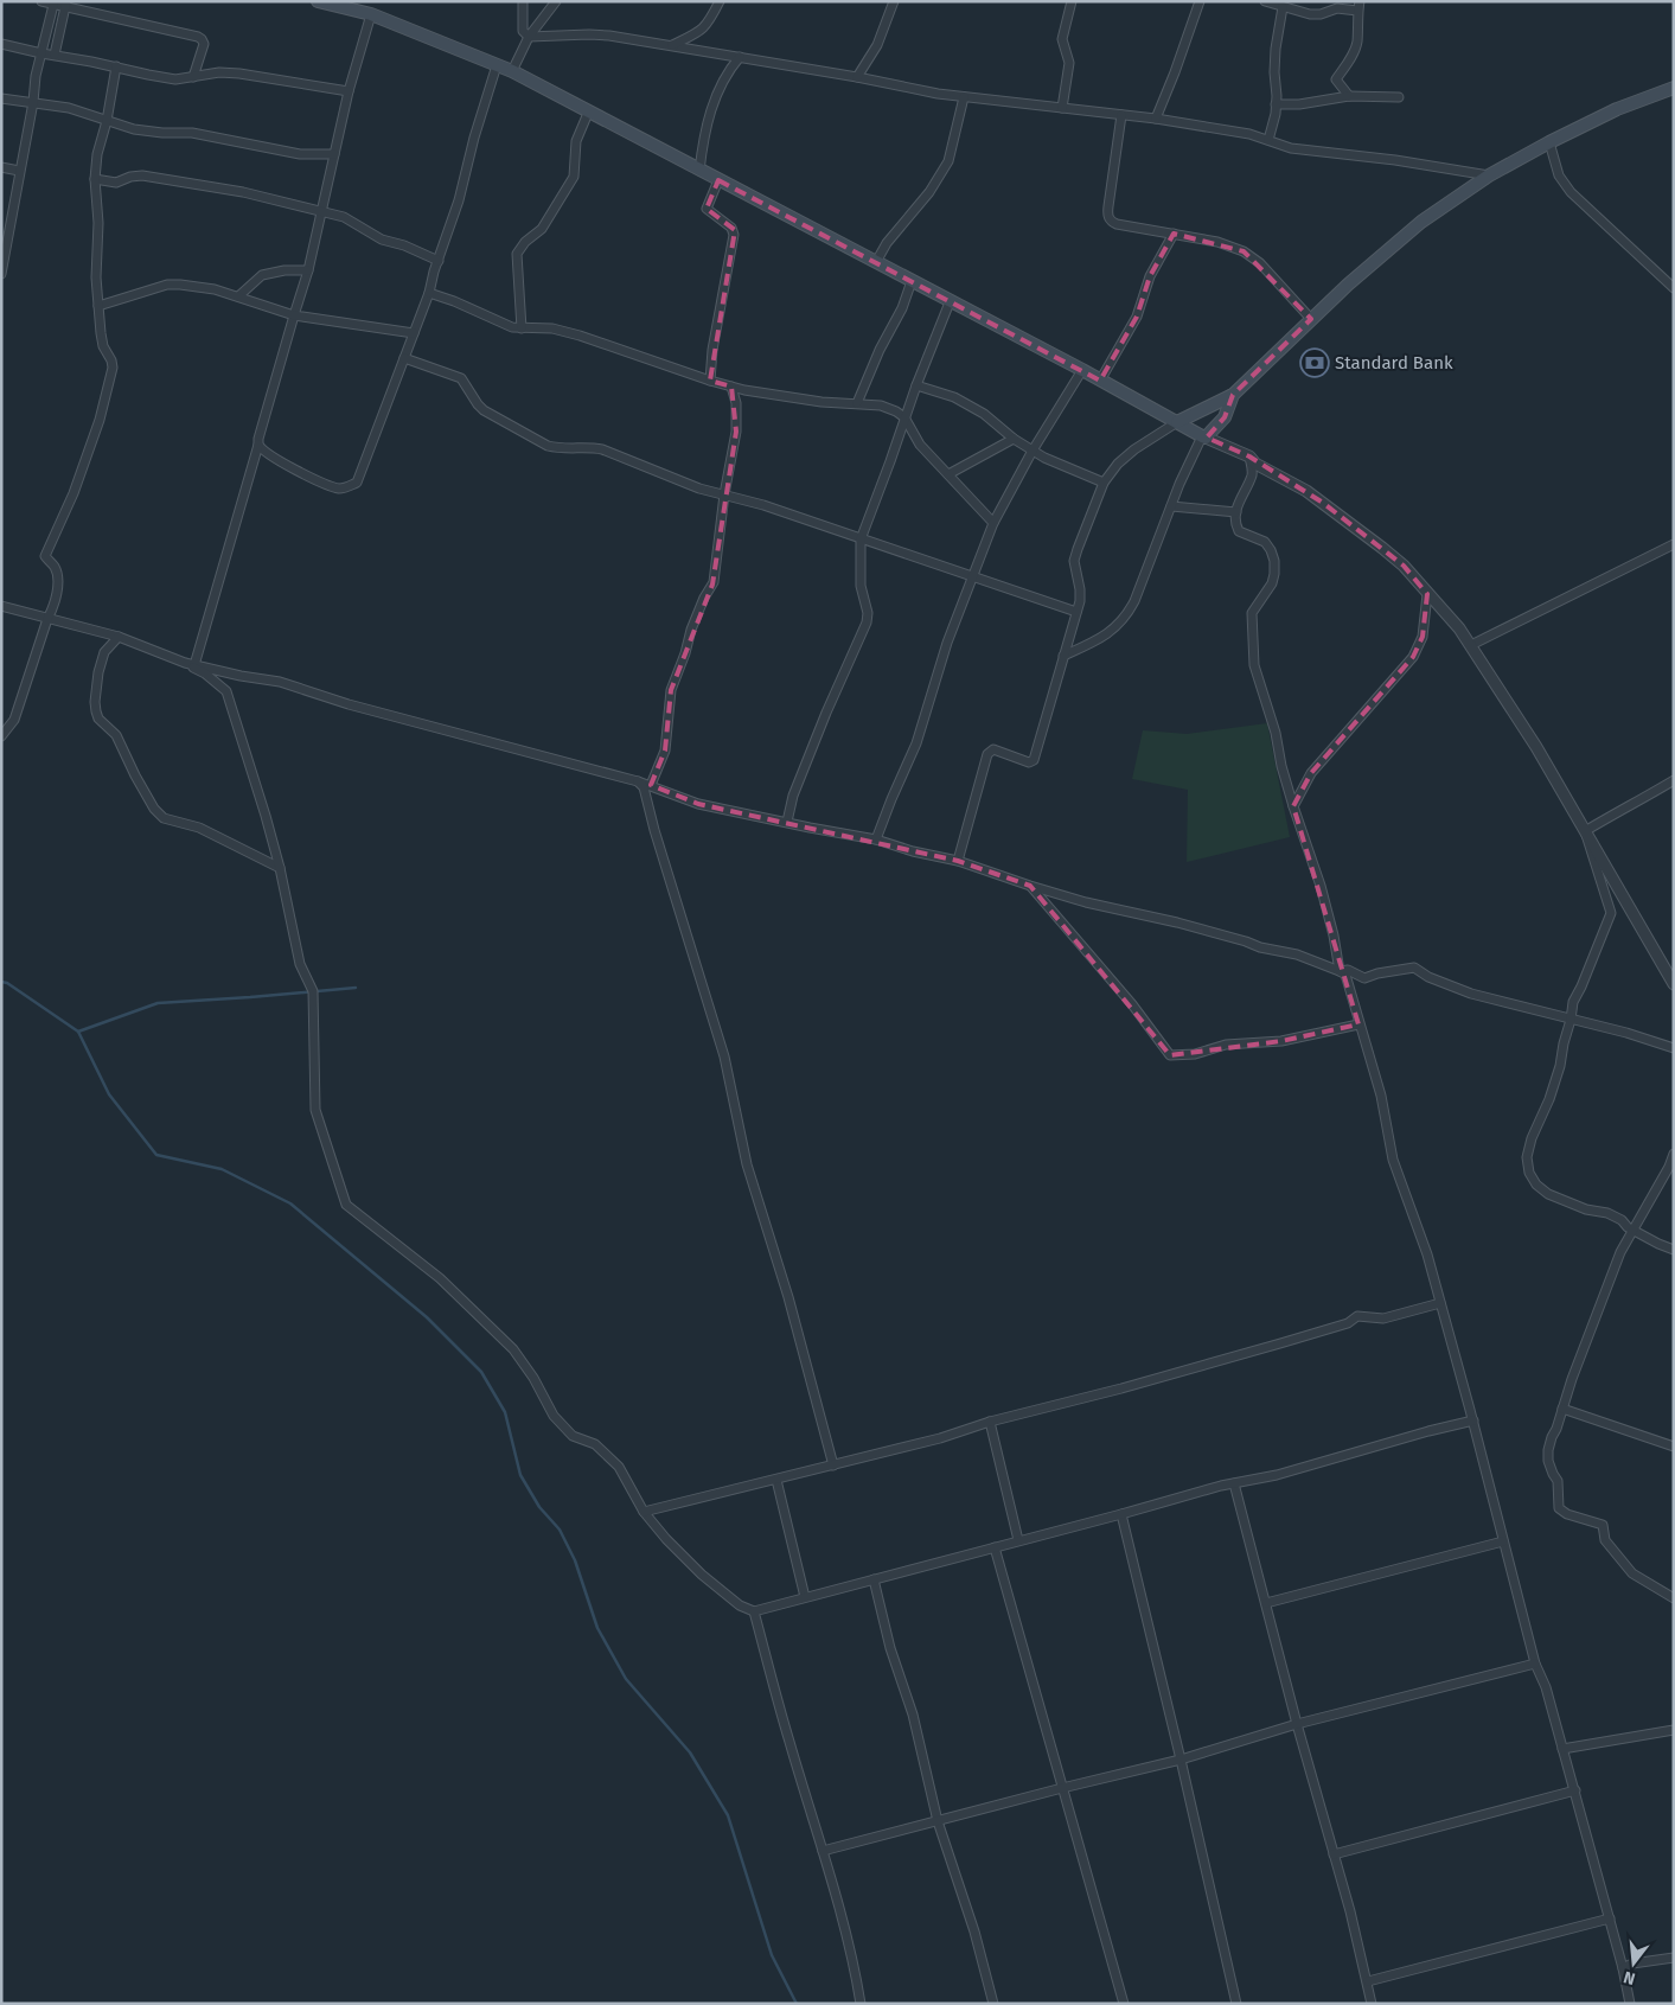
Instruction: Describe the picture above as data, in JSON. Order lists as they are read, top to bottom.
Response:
{
  "places": {
    "bank": ["Standard Bank"]
  },
  "north": "bottom"
}
